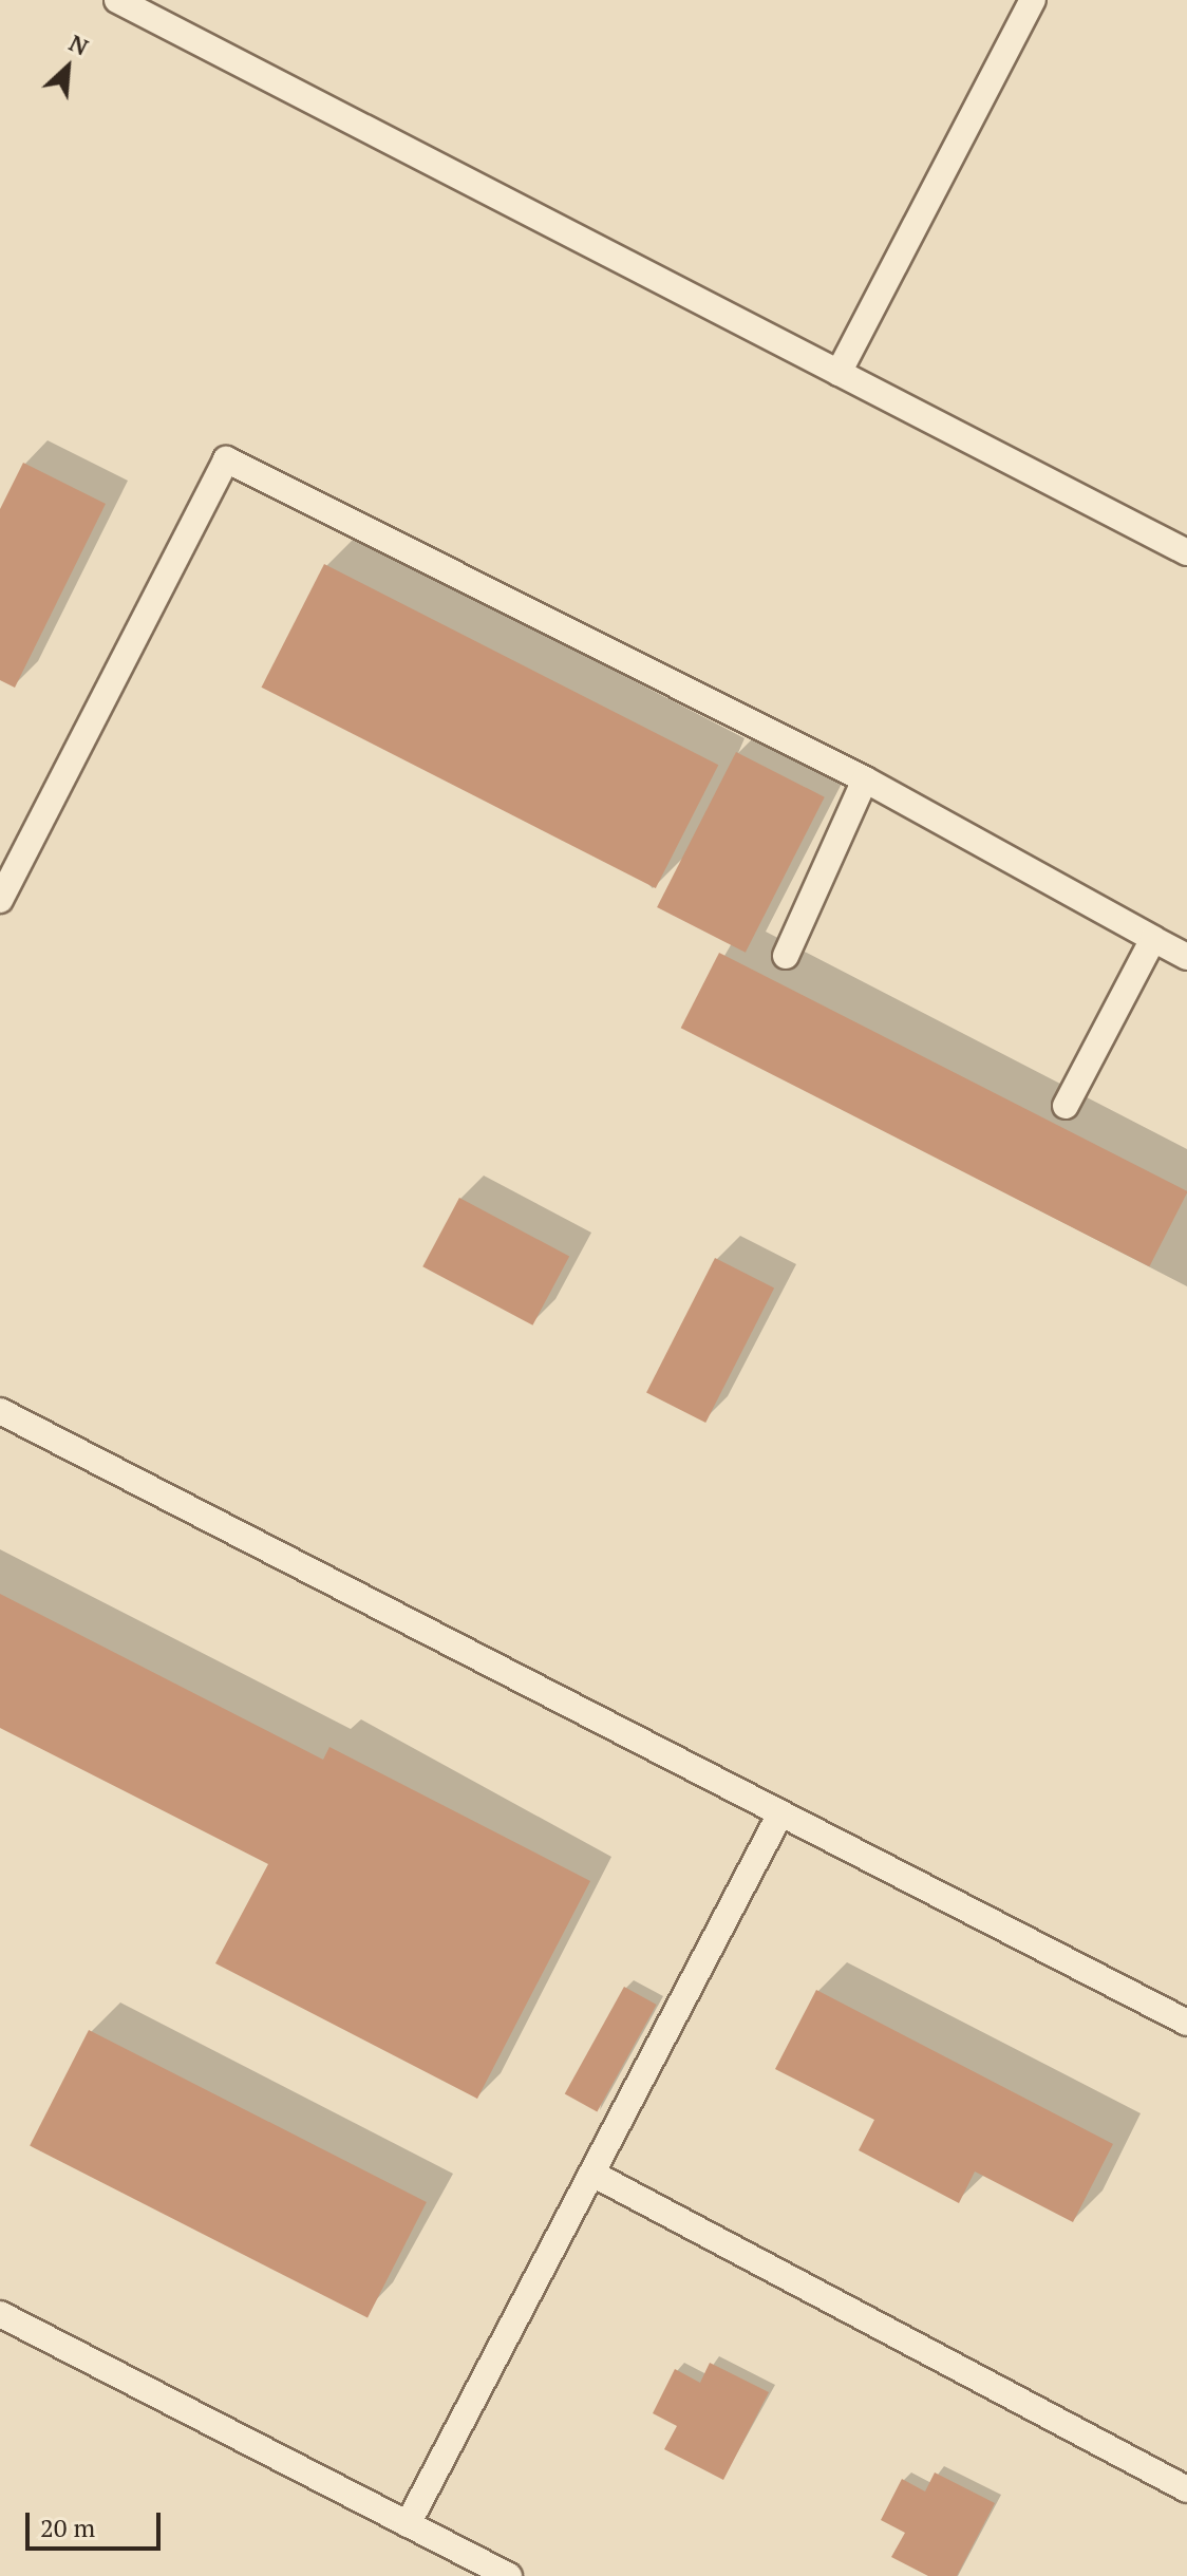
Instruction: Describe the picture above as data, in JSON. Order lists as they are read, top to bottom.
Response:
{
  "scale_bar": "20 m",
  "north": "top right"
}
